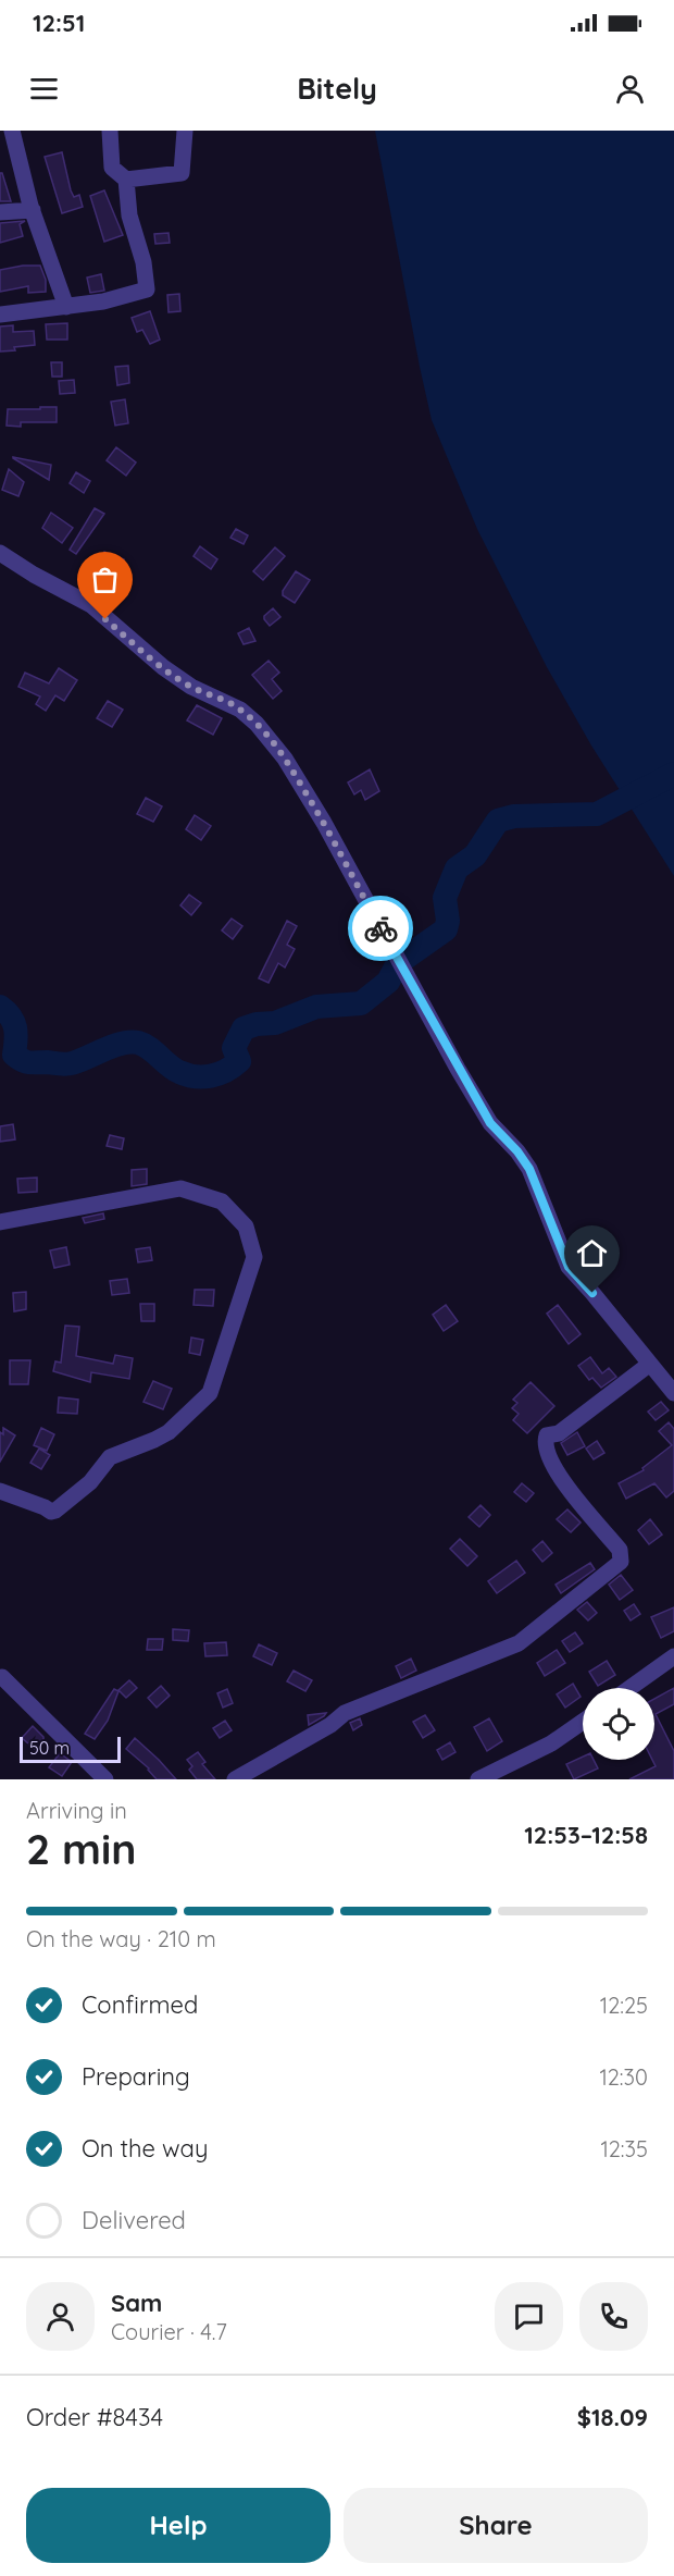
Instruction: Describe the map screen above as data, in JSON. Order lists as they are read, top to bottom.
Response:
{
  "scale_bar": "50 m",
  "page": {
    "status": "12:51",
    "header": "Bitely",
    "scale": "50 m",
    "heading": ["2 min", "Arriving in", "12:53–12:58"],
    "panel": [
      "Sam",
      "Courier · 4.7",
      "Order #8434",
      "$18.09"
    ],
    "bar": "On the way · 210 m",
    "list": [
      ["Confirmed", "12:25"],
      ["Preparing", "12:30"],
      ["On the way", "12:35"],
      "Delivered"
    ],
    "buttons": ["Help", "Share"]
  }
}
